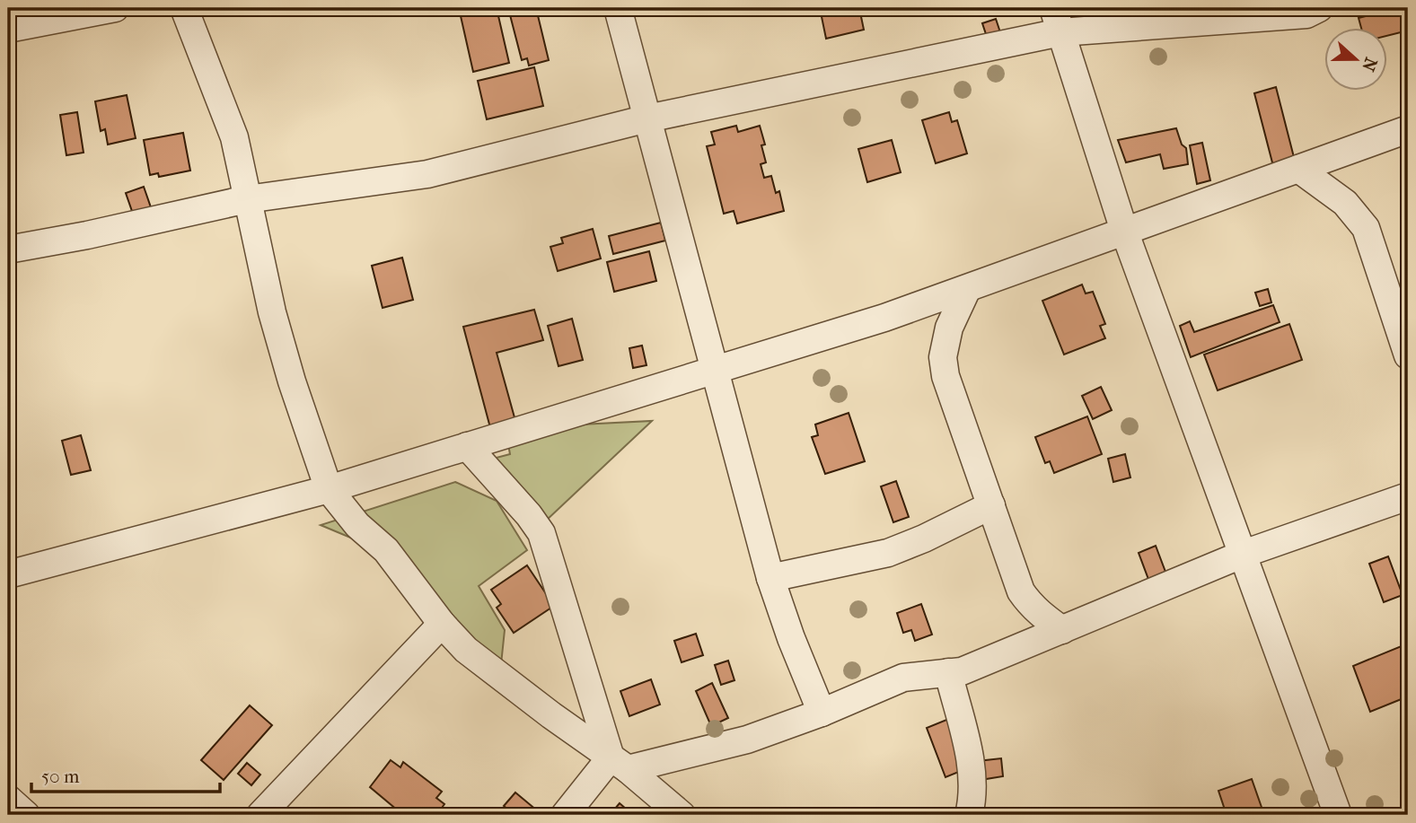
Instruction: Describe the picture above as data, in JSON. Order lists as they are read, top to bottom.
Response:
{
  "scale_bar": "50 m",
  "north": "right"
}
